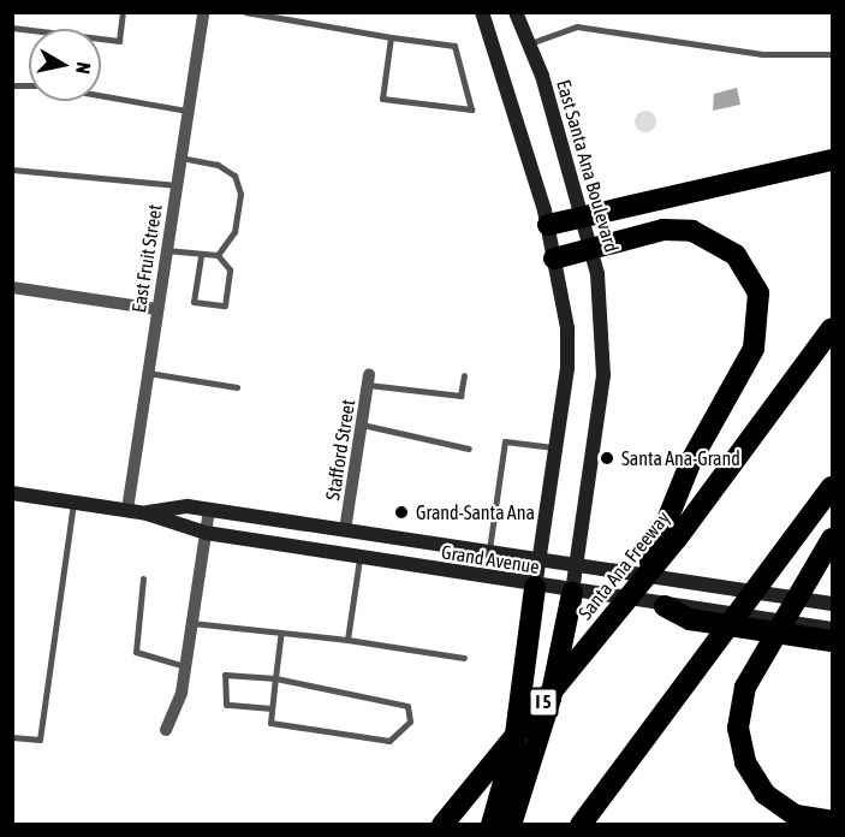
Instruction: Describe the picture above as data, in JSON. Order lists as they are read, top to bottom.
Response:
{
  "streets": {
    "highway": ["Santa Ana Freeway", "I 5"],
    "main road": ["East Santa Ana Boulevard", "Grand Avenue"],
    "street": ["East Fruit Street", "Stafford Street"]
  },
  "crossings": [
    ["East Santa Ana Boulevard", "Grand Avenue"],
    ["East Fruit Street", "Grand Avenue"],
    ["Stafford Street", "Grand Avenue"]
  ],
  "places": ["Santa Ana-Grand", "Grand-Santa Ana"],
  "north": "right"
}
